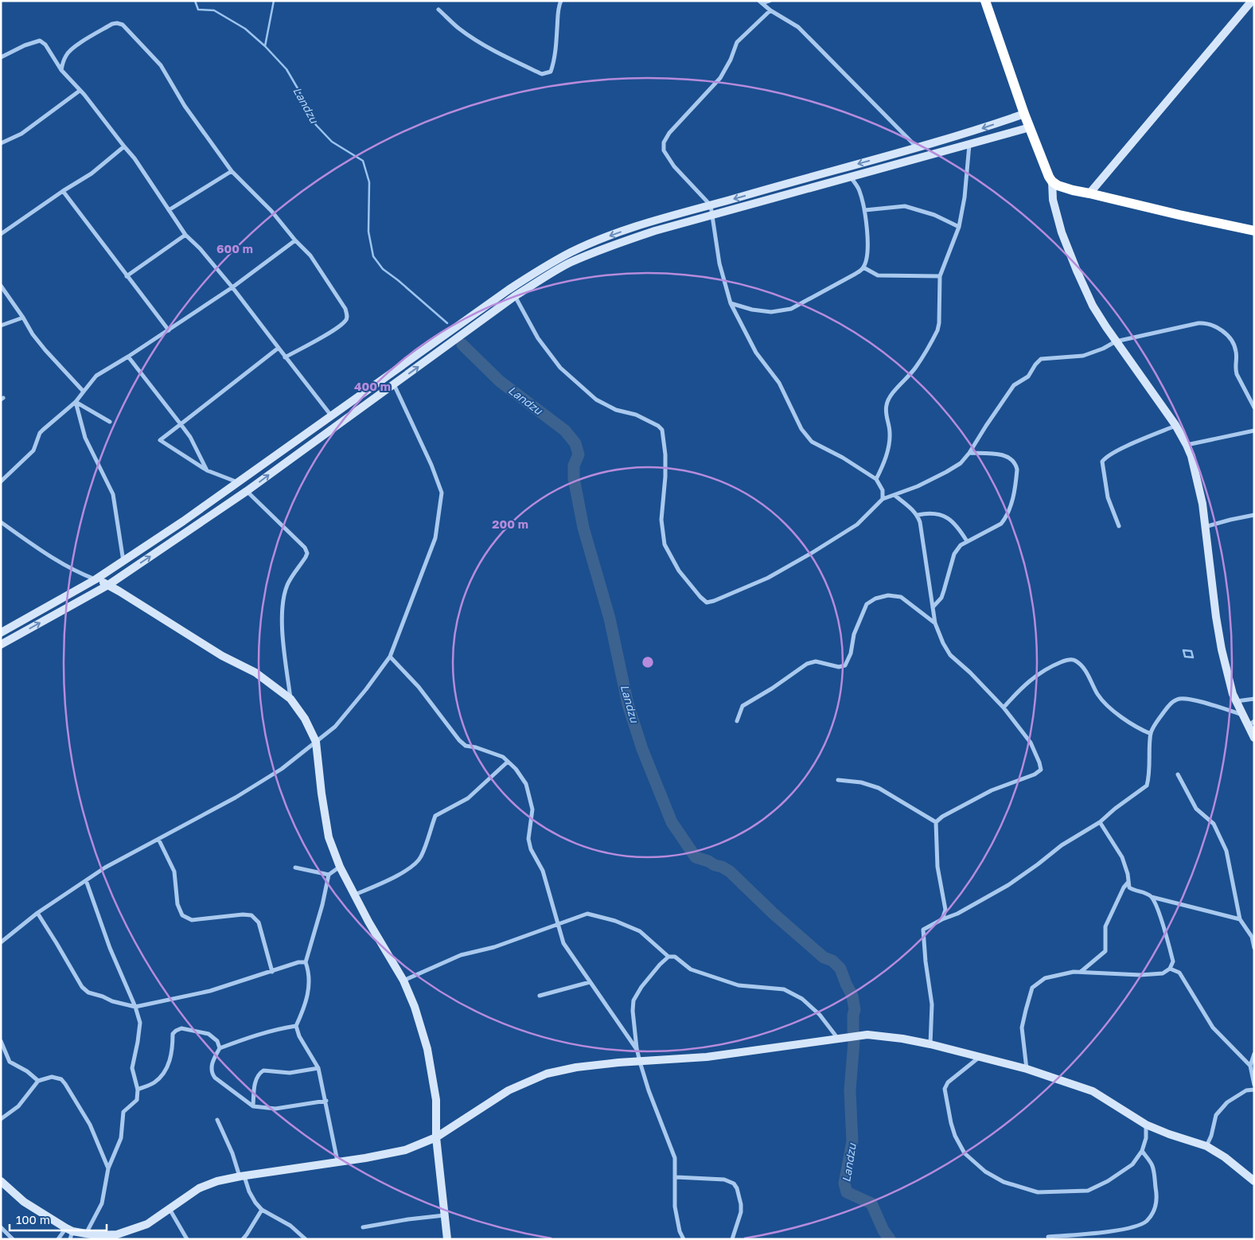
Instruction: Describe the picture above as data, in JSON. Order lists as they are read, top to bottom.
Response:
{
  "water": ["Landzu"],
  "scale_bar": "100 m",
  "rings": ["600 m", "400 m", "200 m"]
}
